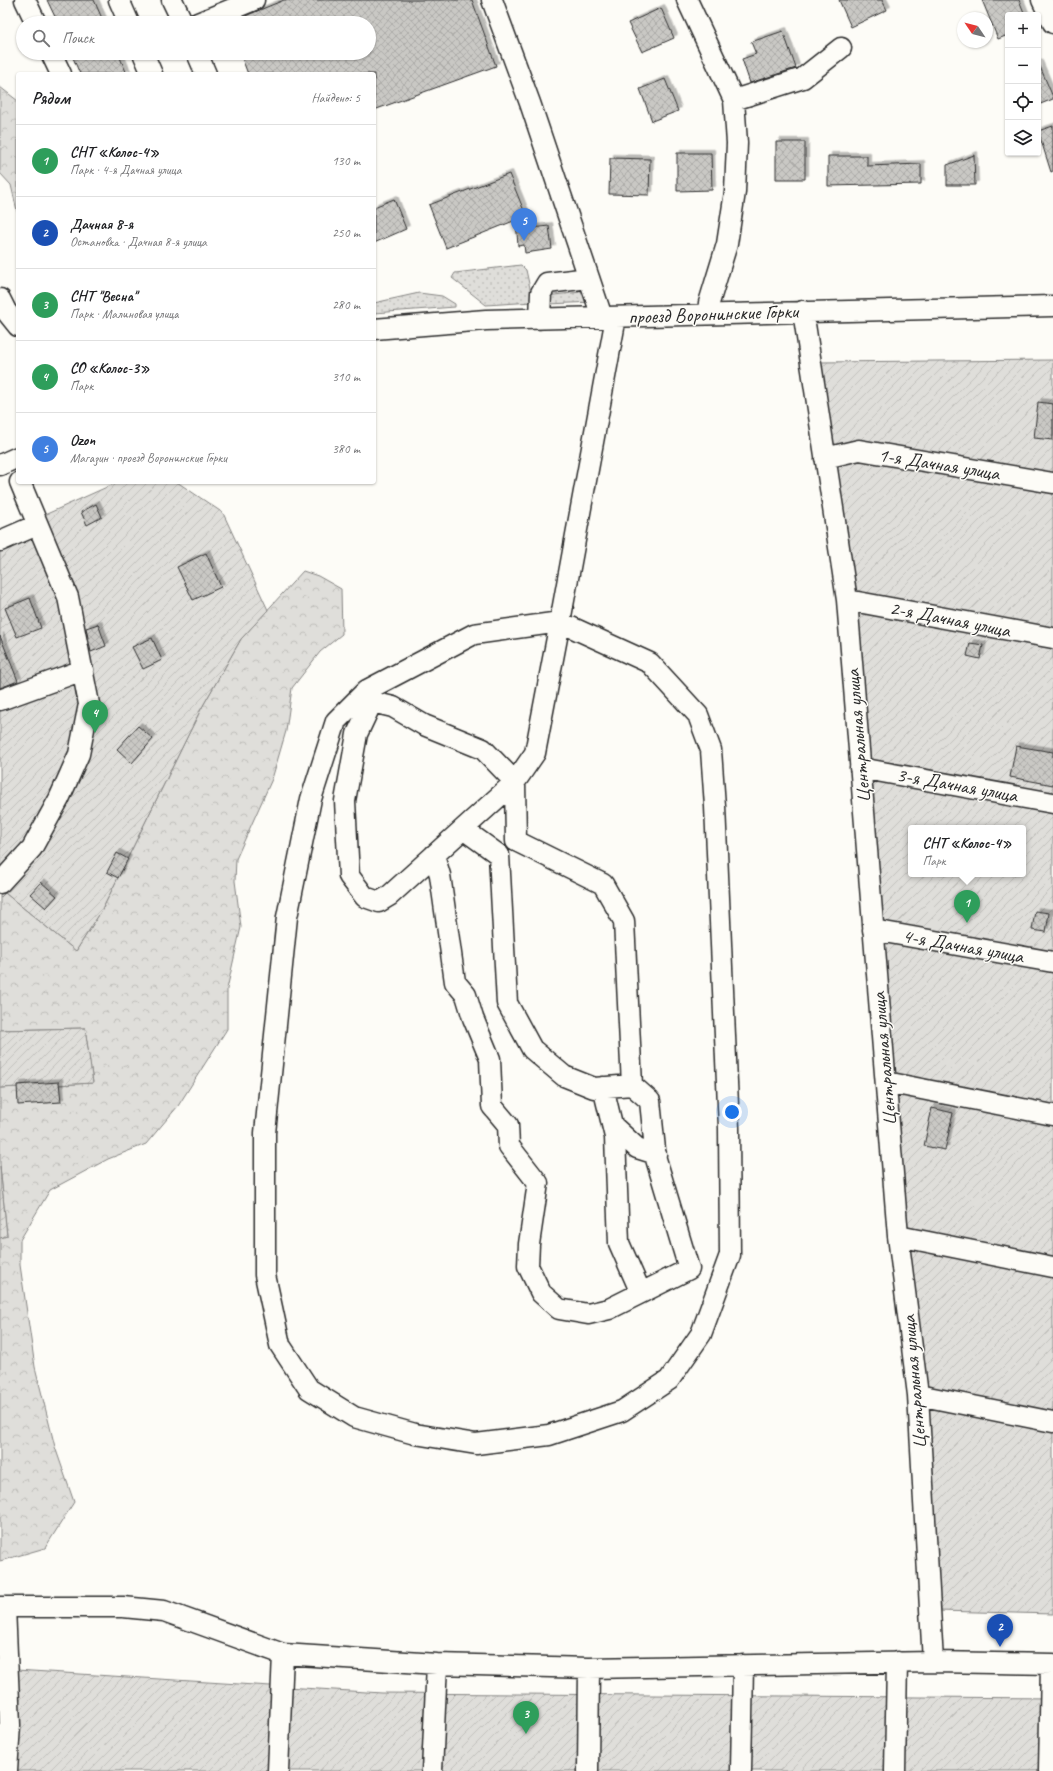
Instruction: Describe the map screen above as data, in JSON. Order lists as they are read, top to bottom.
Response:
{
  "streets": {
    "street": [
      "проезд Воронинские Горки",
      "1-я Дачная улица",
      "2-я Дачная улица",
      "Центральная улица",
      "3-я Дачная улица",
      "4-я Дачная улица"
    ]
  },
  "crossings": [
    ["проезд Воронинские Горки", "Центральная улица"],
    ["1-я Дачная улица", "Центральная улица"],
    ["2-я Дачная улица", "Центральная улица"],
    ["Центральная улица", "3-я Дачная улица"],
    ["Центральная улица", "4-я Дачная улица"]
  ],
  "north": "top left",
  "page": {
    "map_buttons": ["+", "−"],
    "search": "Поиск",
    "heading": ["Рядом", "Найдено: 5"],
    "list": [
      {
        "mark": "1",
        "name": "СНТ «Колос-4»",
        "note": "Парк · 4-я Дачная улица",
        "value": "130 m"
      },
      {
        "mark": "2",
        "name": "Дачная 8-я",
        "note": "Остановка · Дачная 8-я улица",
        "value": "250 m"
      },
      {
        "mark": "3",
        "name": "СНТ \"Весна\"",
        "note": "Парк · Малиновая улица",
        "value": "280 m"
      },
      {
        "mark": "4",
        "name": "СО «Колос-3»",
        "note": "Парк",
        "value": "310 m"
      },
      {
        "mark": "5",
        "name": "Ozon",
        "note": "Магазин · проезд Воронинские Горки",
        "value": "380 m"
      }
    ],
    "pins": [
      "5",
      "4",
      "1",
      "2",
      "3"
    ],
    "popup": ["СНТ «Колос-4»", "Парк"]
  }
}
